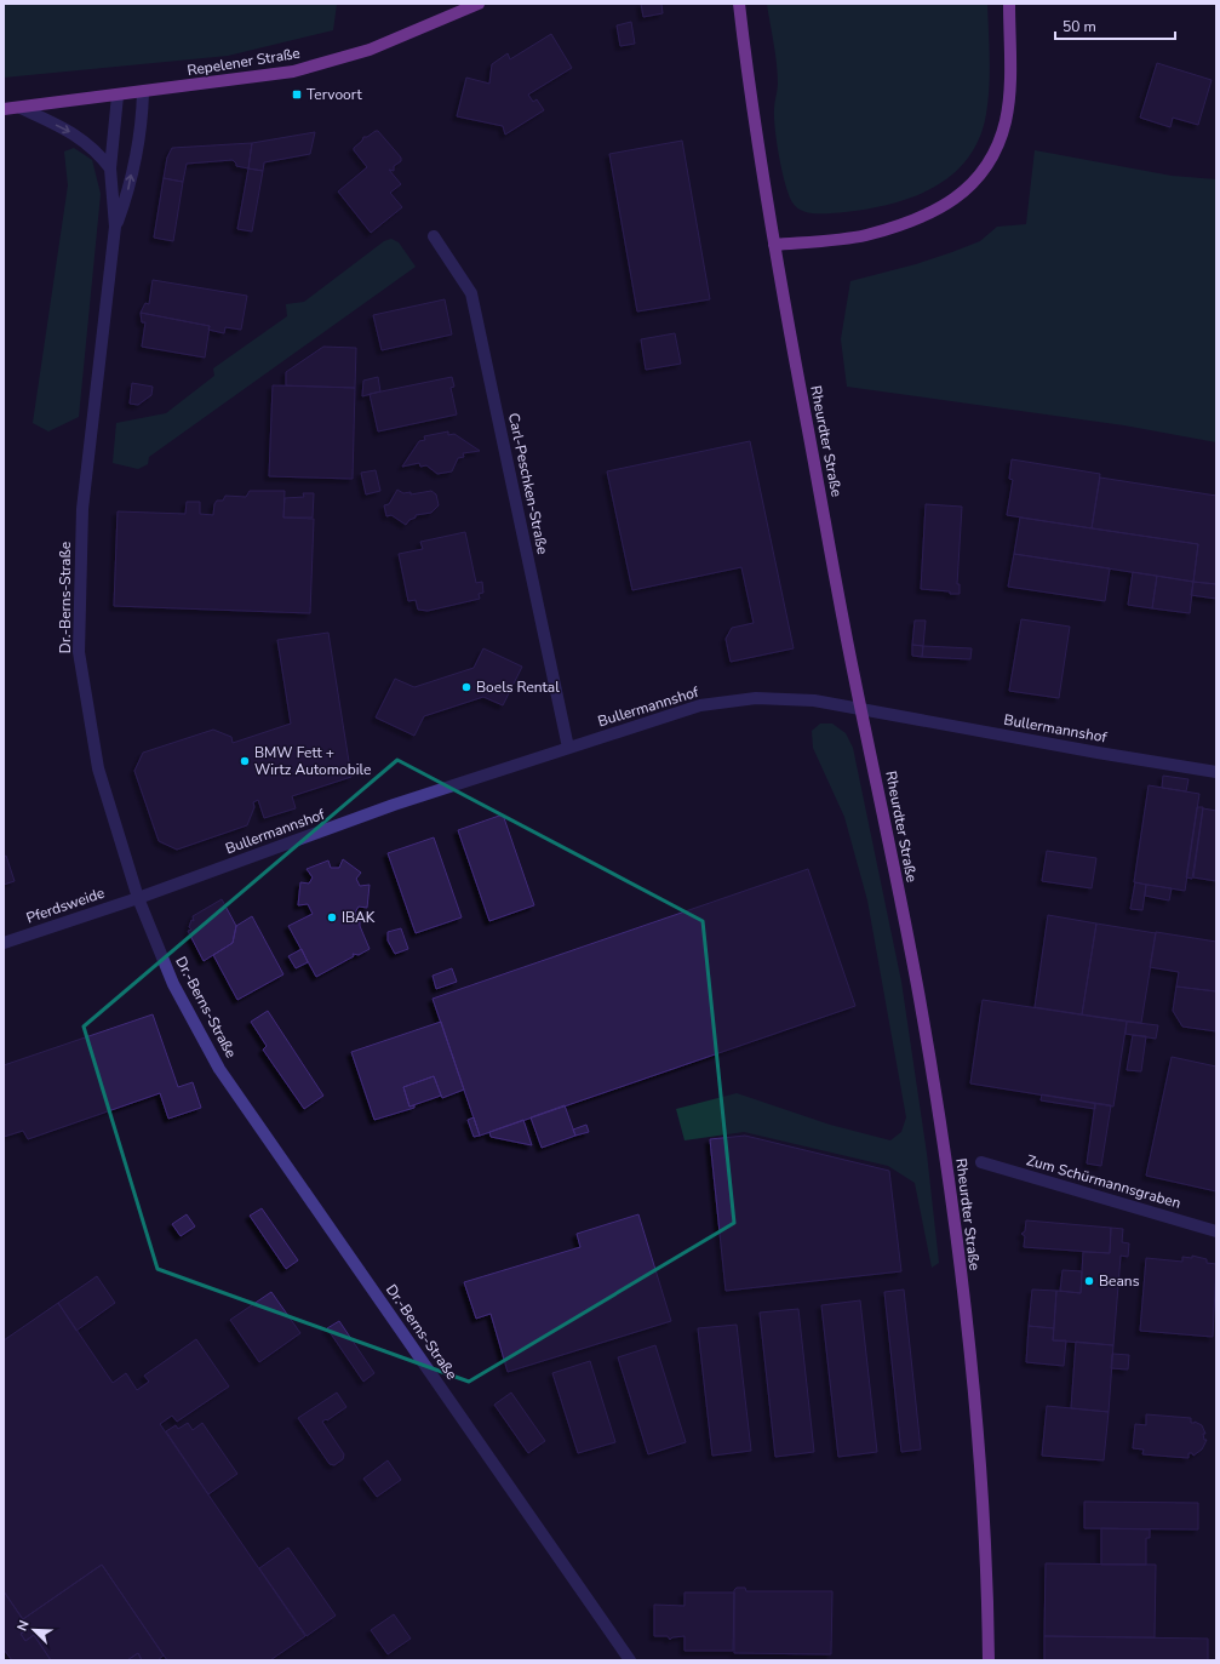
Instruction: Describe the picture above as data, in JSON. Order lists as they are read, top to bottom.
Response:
{
  "streets": {
    "main road": ["Repelener Straße", "Rheurdter Straße"],
    "street": [
      "Carl-Peschken-Straße",
      "Dr.-Berns-Straße",
      "Bullermannshof",
      "Pferdsweide",
      "Zum Schürmannsgraben"
    ]
  },
  "crossings": [
    ["Repelener Straße", "Dr.-Berns-Straße"],
    ["Carl-Peschken-Straße", "Bullermannshof"],
    ["Dr.-Berns-Straße", "Bullermannshof"],
    ["Dr.-Berns-Straße", "Pferdsweide"],
    ["Bullermannshof", "Pferdsweide"]
  ],
  "places": {
    "transit": ["Tervoort"],
    "other": [
      "Boels Rental",
      "BMW Fett + Wirtz Automobile",
      "IBAK",
      "Beans"
    ]
  },
  "scale_bar": "50 m",
  "north": "top left"
}
